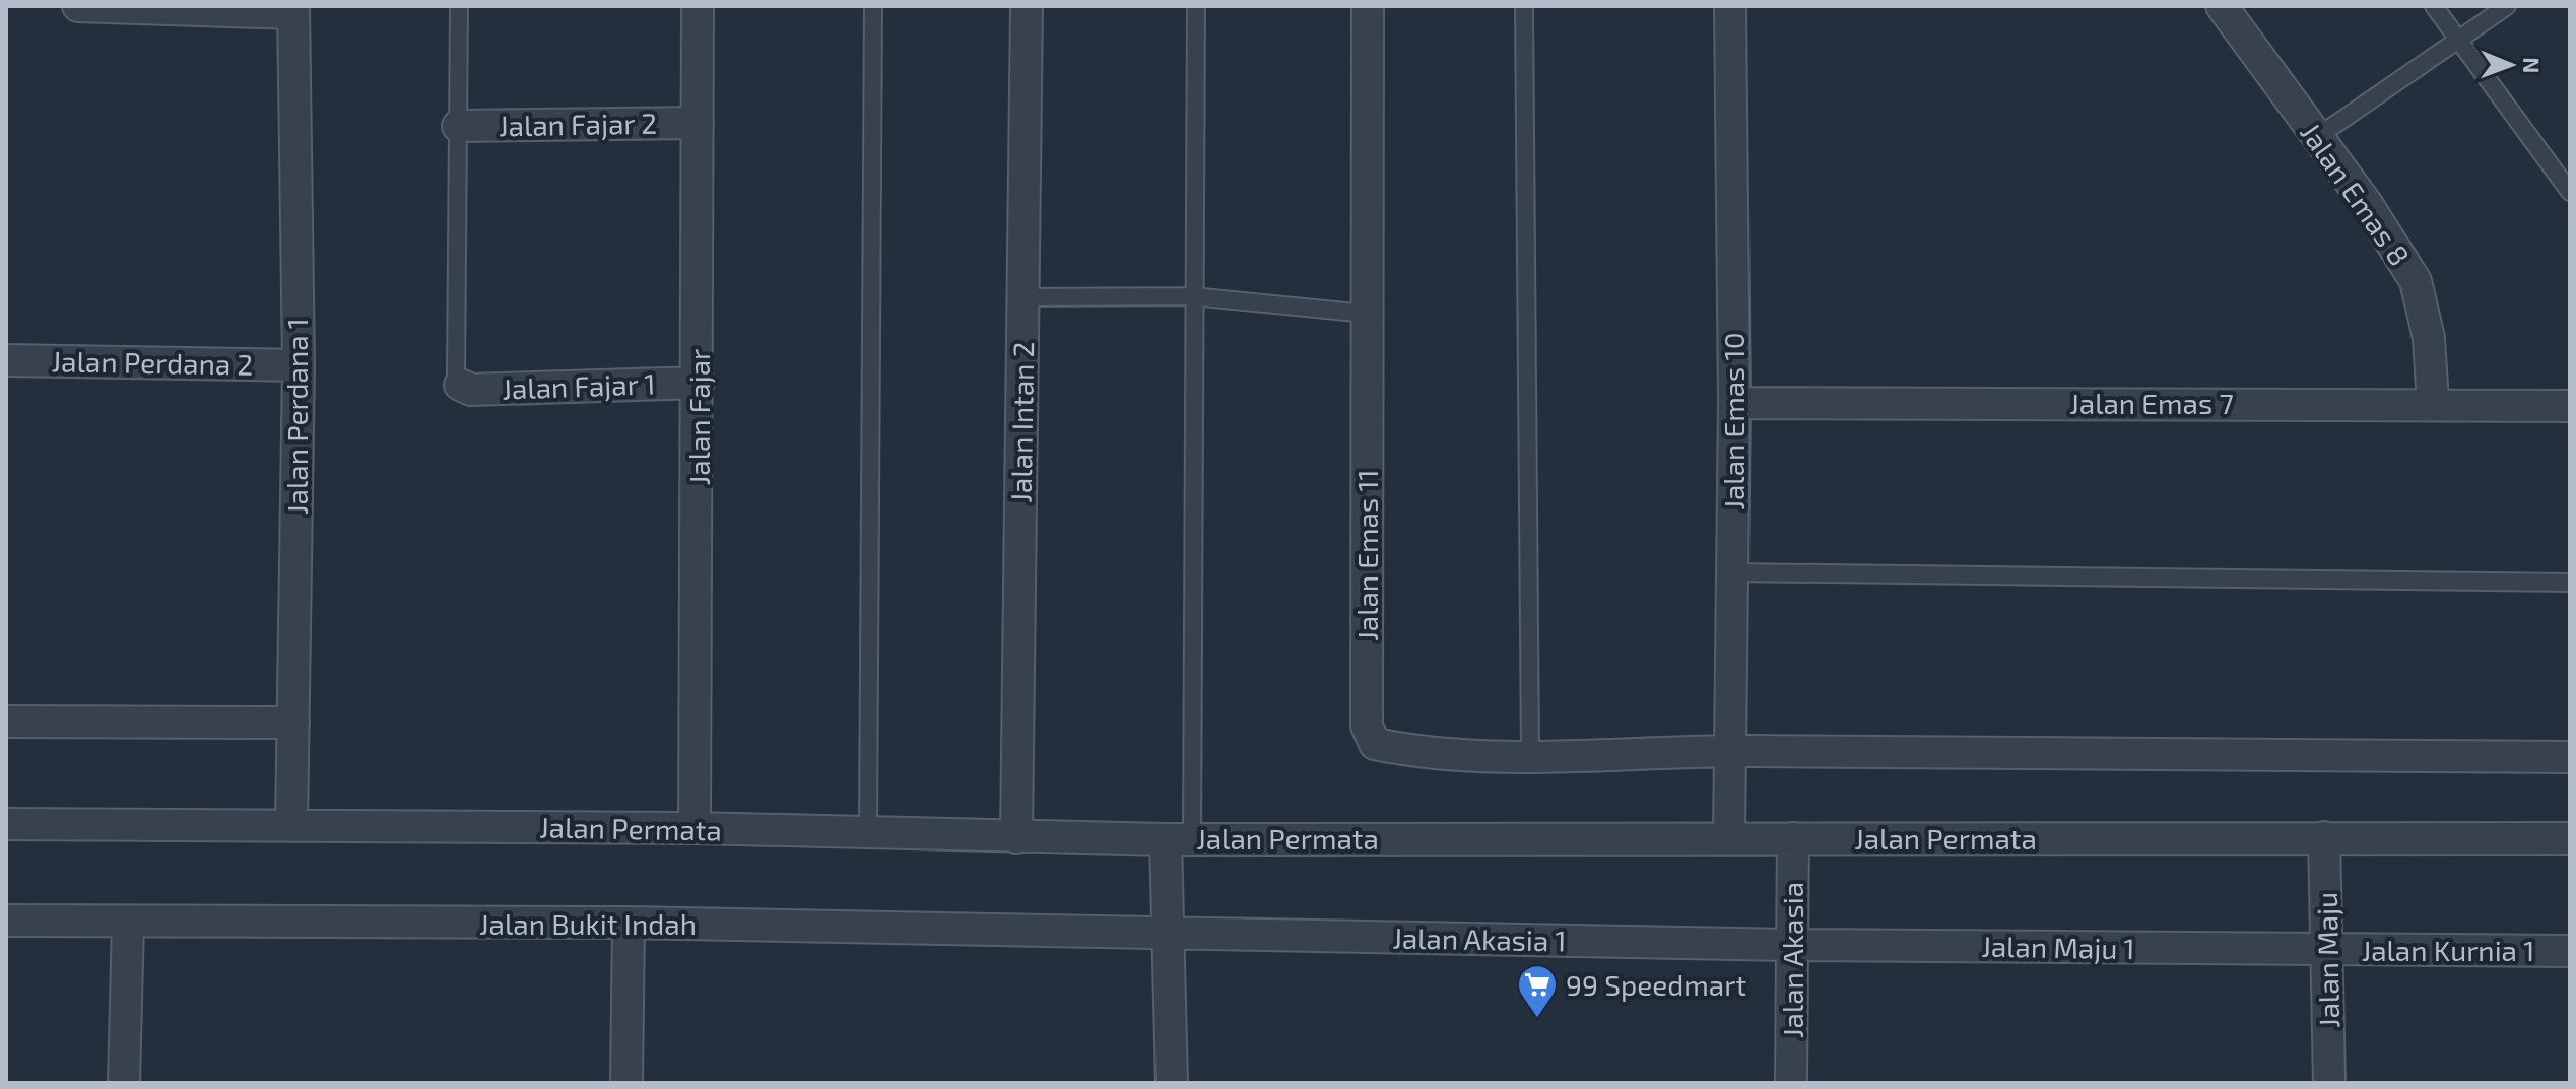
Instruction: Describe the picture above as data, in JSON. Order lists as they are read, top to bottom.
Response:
{
  "streets": {
    "street": [
      "Jalan Fajar 2",
      "Jalan Emas 8",
      "Jalan Perdana 2",
      "Jalan Fajar 1",
      "Jalan Emas 7",
      "Jalan Perdana 1",
      "Jalan Fajar",
      "Jalan Emas 10",
      "Jalan Intan 2",
      "Jalan Emas 11",
      "Jalan Permata",
      "Jalan Bukit Indah",
      "Jalan Akasia 1",
      "Jalan Maju 1",
      "Jalan Kurnia 1",
      "Jalan Akasia",
      "Jalan Maju"
    ]
  },
  "crossings": [
    ["Jalan Fajar 2", "Jalan Fajar"],
    ["Jalan Emas 8", "Jalan Emas 7"],
    ["Jalan Perdana 2", "Jalan Perdana 1"],
    ["Jalan Fajar 1", "Jalan Fajar"],
    ["Jalan Emas 7", "Jalan Emas 10"],
    ["Jalan Perdana 1", "Jalan Permata"],
    ["Jalan Fajar", "Jalan Permata"],
    ["Jalan Emas 10", "Jalan Emas 11"],
    ["Jalan Emas 10", "Jalan Permata"],
    ["Jalan Intan 2", "Jalan Permata"],
    ["Jalan Permata", "Jalan Akasia"],
    ["Jalan Permata", "Jalan Maju"],
    ["Jalan Bukit Indah", "Jalan Akasia 1"],
    ["Jalan Akasia 1", "Jalan Maju 1"],
    ["Jalan Akasia 1", "Jalan Akasia"],
    ["Jalan Maju 1", "Jalan Kurnia 1"],
    ["Jalan Maju 1", "Jalan Akasia"],
    ["Jalan Maju 1", "Jalan Maju"],
    ["Jalan Kurnia 1", "Jalan Maju"]
  ],
  "places": {
    "supermarket": ["99 Speedmart"]
  },
  "north": "right"
}
